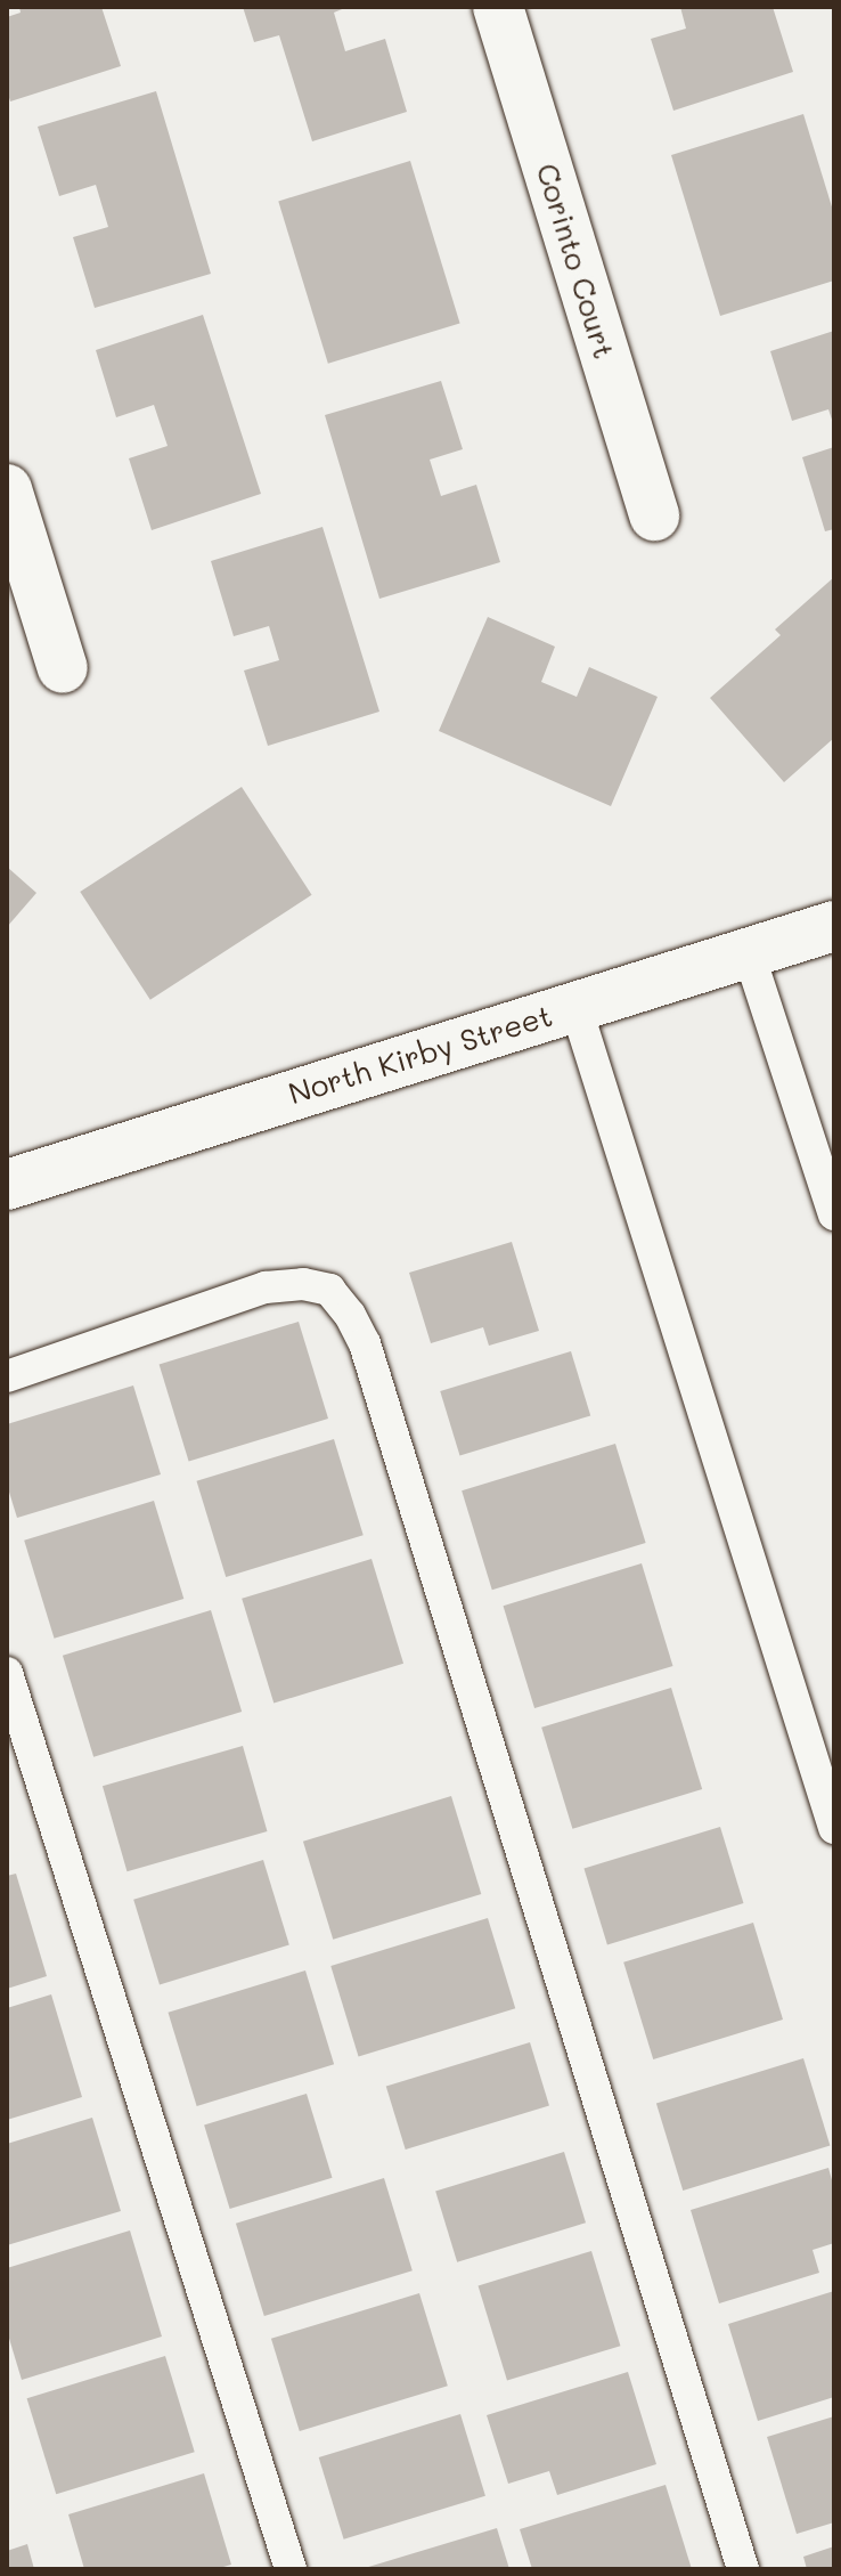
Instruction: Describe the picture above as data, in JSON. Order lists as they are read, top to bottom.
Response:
{
  "streets": {
    "street": ["Corinto Court", "North Kirby Street"]
  }
}
